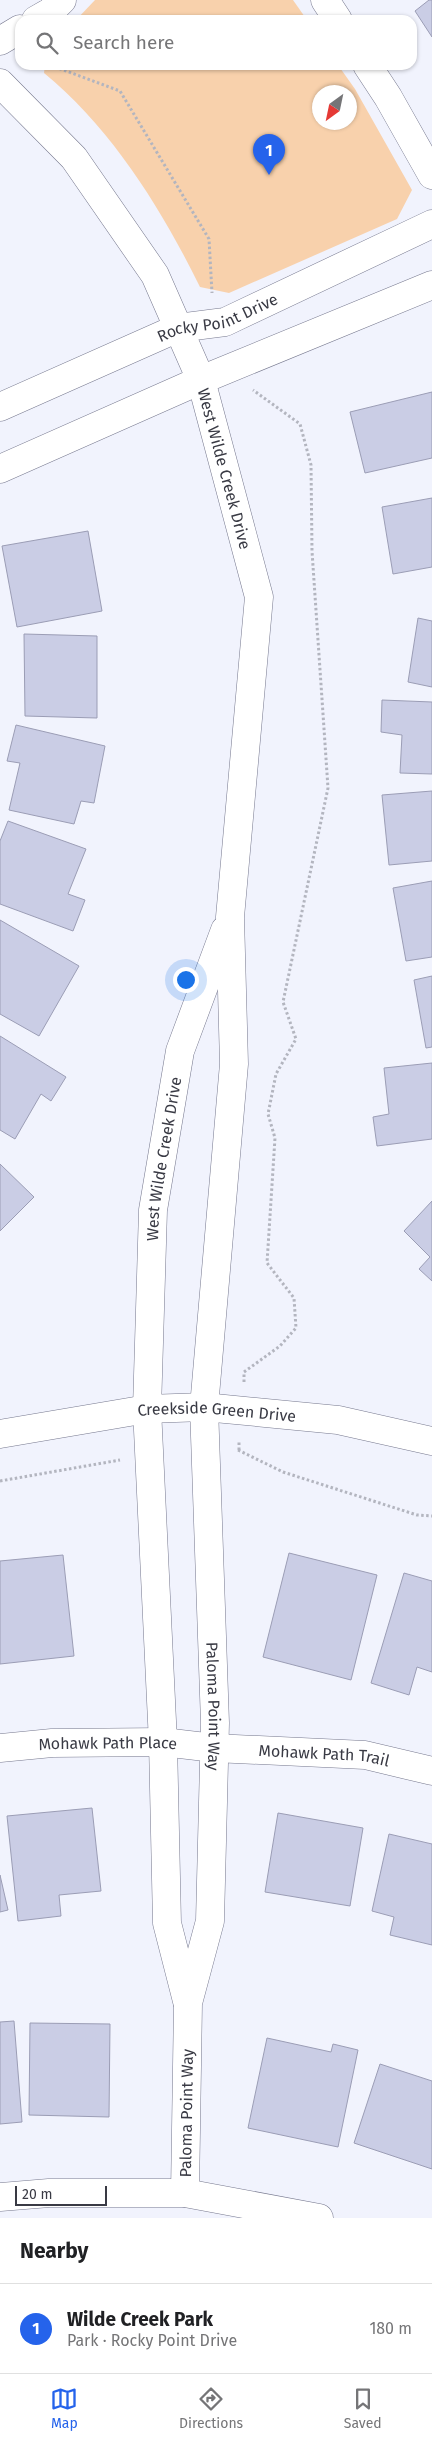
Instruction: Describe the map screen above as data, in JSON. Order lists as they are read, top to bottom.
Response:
{
  "streets": {
    "street": [
      "Rocky Point Drive",
      "West Wilde Creek Drive",
      "Creekside Green Drive",
      "Paloma Point Way",
      "Mohawk Path Place",
      "Mohawk Path Trail"
    ]
  },
  "crossings": [
    ["Rocky Point Drive", "West Wilde Creek Drive"],
    ["West Wilde Creek Drive", "Creekside Green Drive"],
    ["West Wilde Creek Drive", "Paloma Point Way"],
    ["Creekside Green Drive", "Paloma Point Way"],
    ["Paloma Point Way", "Mohawk Path Place"],
    ["Paloma Point Way", "Mohawk Path Trail"],
    ["Mohawk Path Place", "Mohawk Path Trail"]
  ],
  "scale_bar": "20 m",
  "north": "bottom left",
  "page": {
    "search": "Search here",
    "pins": "1",
    "scale": "20 m",
    "heading": "Nearby",
    "list": [
      {
        "mark": "1",
        "name": "Wilde Creek Park",
        "note": "Park · Rocky Point Drive",
        "value": "180 m"
      }
    ],
    "nav": ["Map", "Directions", "Saved"]
  }
}
